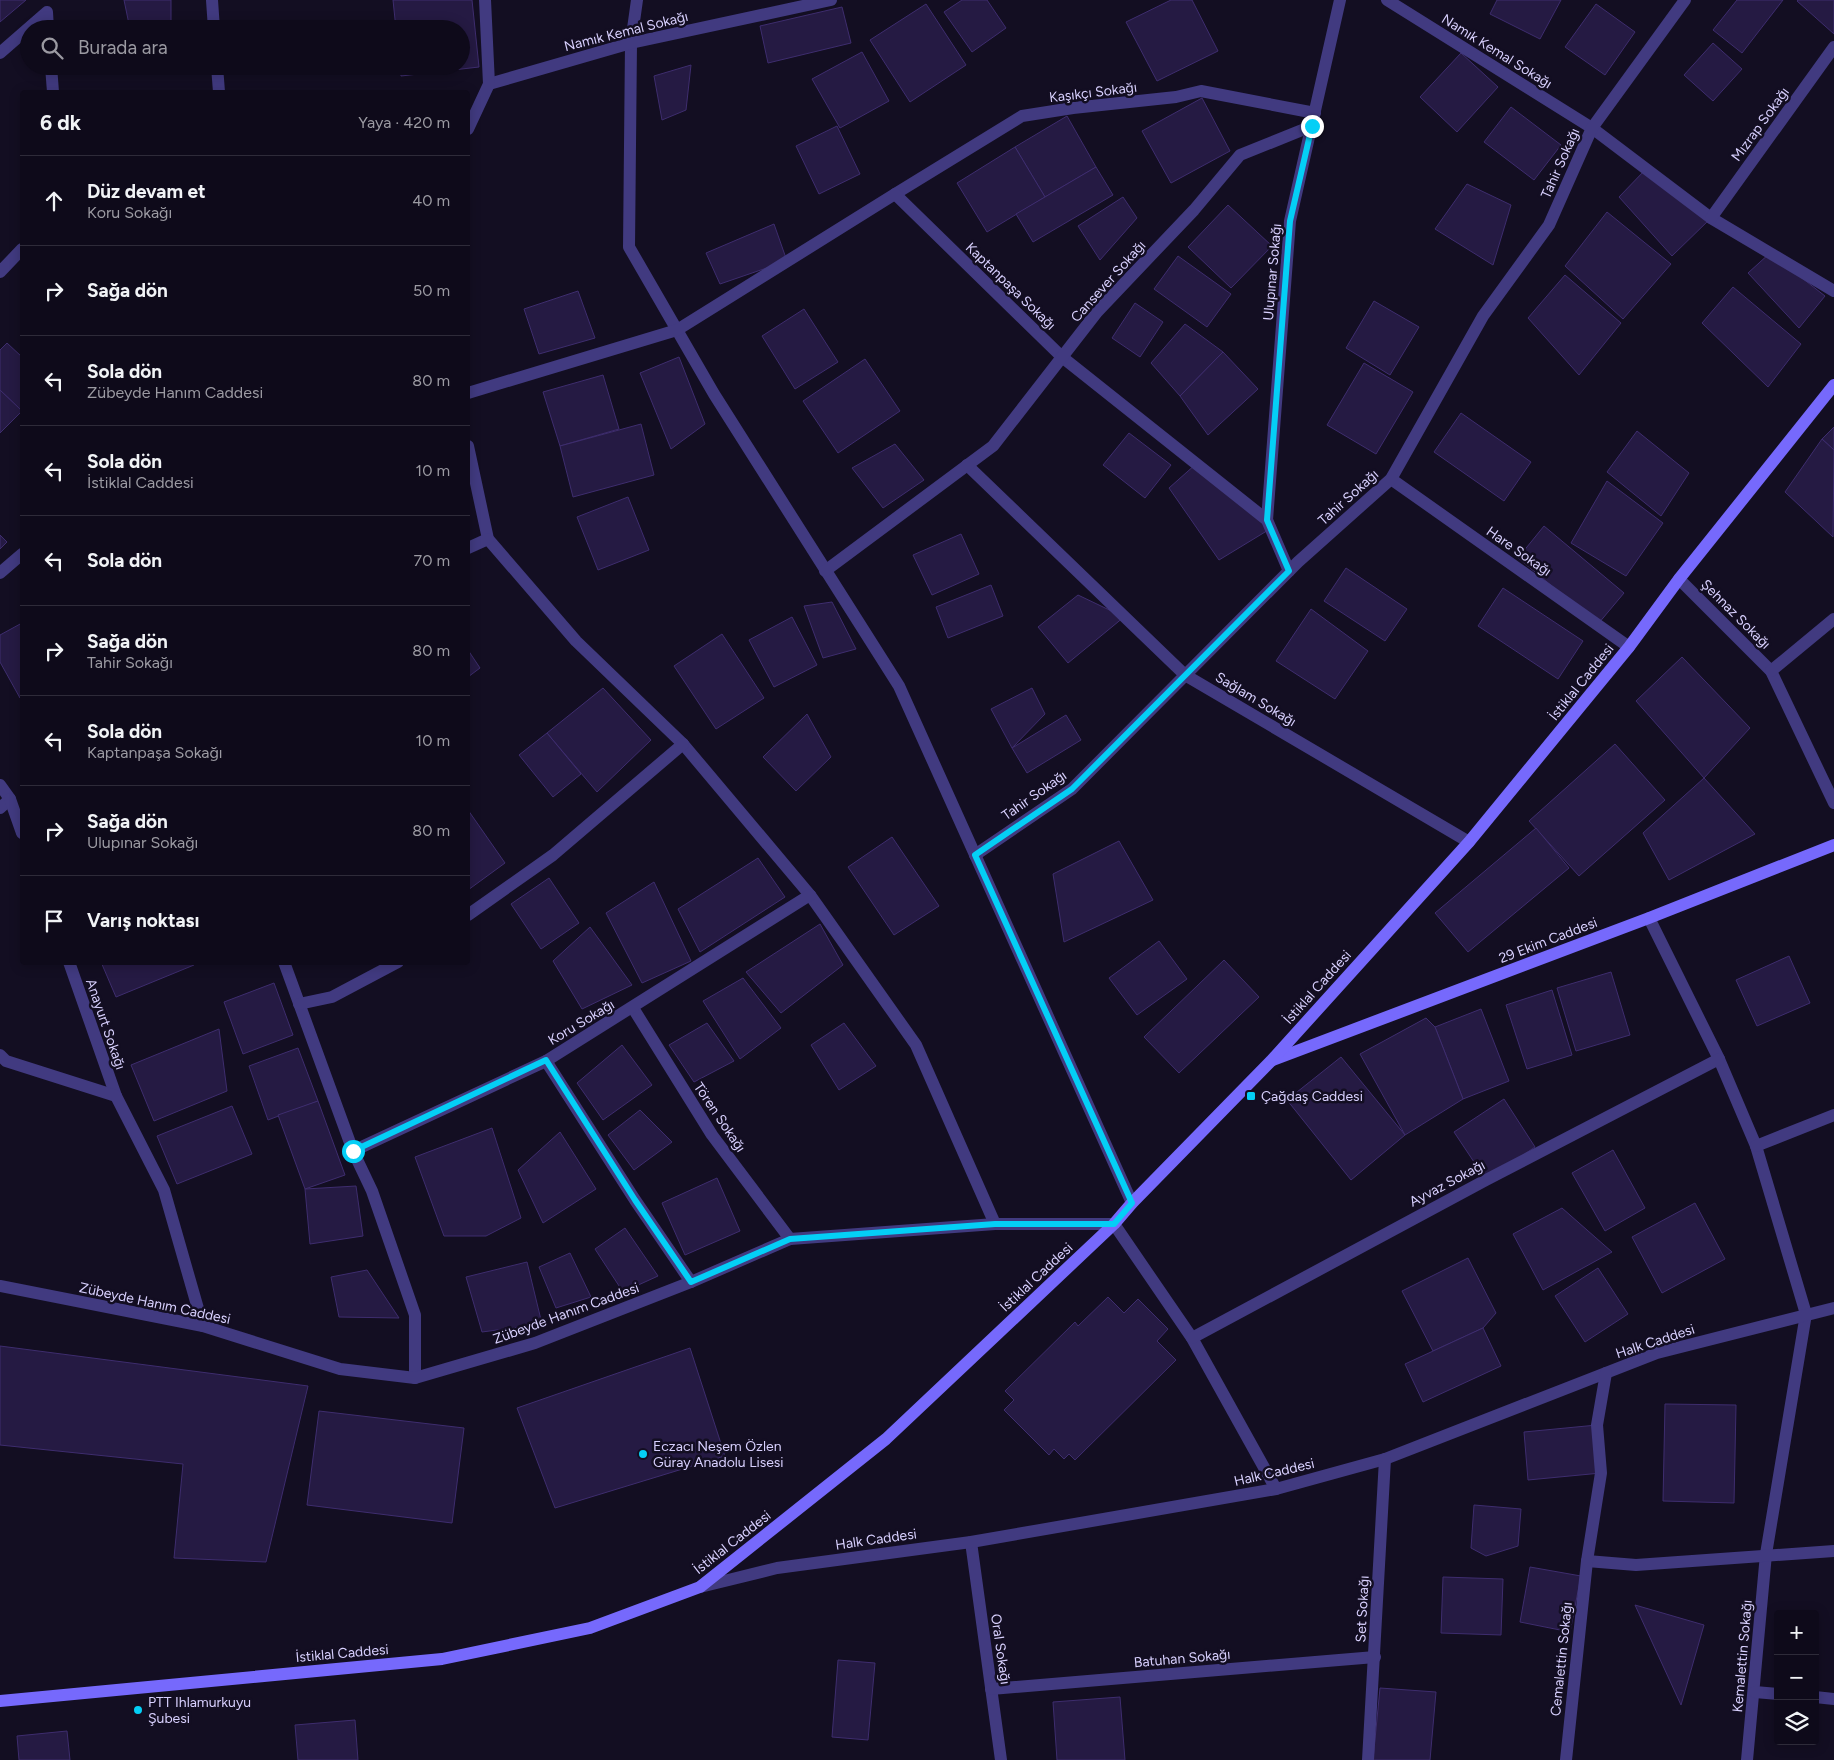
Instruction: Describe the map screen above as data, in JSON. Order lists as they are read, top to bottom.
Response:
{
  "streets": {
    "street": [
      "Namık Kemal Sokağı",
      "Kaşıkçı Sokağı",
      "Mızrap Sokağı",
      "Tahir Sokağı",
      "Ulupınar Sokağı",
      "Cansever Sokağı",
      "Kaptanpaşa Sokağı",
      "Hare Sokağı",
      "Şehnaz Sokağı",
      "İstiklal Caddesi",
      "Sağlam Sokağı",
      "29 Ekim Caddesi",
      "Koru Sokağı",
      "Anayurt Sokağı",
      "Tören Sokağı",
      "Ayvaz Sokağı",
      "Zübeyde Hanım Caddesi",
      "Halk Caddesi",
      "Set Sokağı",
      "Oral Sokağı",
      "Kemalettin Sokağı",
      "Batuhan Sokağı",
      "Cemalettin Sokağı"
    ]
  },
  "crossings": [
    ["Namık Kemal Sokağı", "Mızrap Sokağı"],
    ["Namık Kemal Sokağı", "Tahir Sokağı"],
    ["Kaşıkçı Sokağı", "Ulupınar Sokağı"],
    ["Kaşıkçı Sokağı", "Kaptanpaşa Sokağı"],
    ["Tahir Sokağı", "Kaptanpaşa Sokağı"],
    ["Tahir Sokağı", "Hare Sokağı"],
    ["Tahir Sokağı", "Sağlam Sokağı"],
    ["Ulupınar Sokağı", "Cansever Sokağı"],
    ["Ulupınar Sokağı", "Kaptanpaşa Sokağı"],
    ["Cansever Sokağı", "Kaptanpaşa Sokağı"],
    ["Cansever Sokağı", "Sağlam Sokağı"],
    ["Hare Sokağı", "İstiklal Caddesi"],
    ["Şehnaz Sokağı", "İstiklal Caddesi"],
    ["İstiklal Caddesi", "Sağlam Sokağı"],
    ["İstiklal Caddesi", "29 Ekim Caddesi"],
    ["İstiklal Caddesi", "Zübeyde Hanım Caddesi"],
    ["İstiklal Caddesi", "Halk Caddesi"],
    ["Koru Sokağı", "Tören Sokağı"],
    ["Anayurt Sokağı", "Zübeyde Hanım Caddesi"],
    ["Tören Sokağı", "Zübeyde Hanım Caddesi"],
    ["Halk Caddesi", "Set Sokağı"],
    ["Halk Caddesi", "Oral Sokağı"],
    ["Halk Caddesi", "Kemalettin Sokağı"],
    ["Halk Caddesi", "Cemalettin Sokağı"],
    ["Set Sokağı", "Batuhan Sokağı"],
    ["Oral Sokağı", "Batuhan Sokağı"]
  ],
  "places": {
    "transit": ["Çağdaş Caddesi"],
    "other": ["Eczacı Neşem Özlen Güray Anadolu Lisesi", "PTT Ihlamurkuyu Şubesi"]
  },
  "page": {
    "search": "Burada ara",
    "heading": ["6 dk", "Yaya · 420 m"],
    "list": [
      ["Düz devam et", "Koru Sokağı", "40 m"],
      ["Sağa dön", "50 m"],
      ["Sola dön", "Zübeyde Hanım Caddesi", "80 m"],
      ["Sola dön", "İstiklal Caddesi", "10 m"],
      ["Sola dön", "70 m"],
      ["Sağa dön", "Tahir Sokağı", "80 m"],
      ["Sola dön", "Kaptanpaşa Sokağı", "10 m"],
      ["Sağa dön", "Ulupınar Sokağı", "80 m"],
      "Varış noktası"
    ],
    "map_buttons": ["+", "−"]
  }
}
